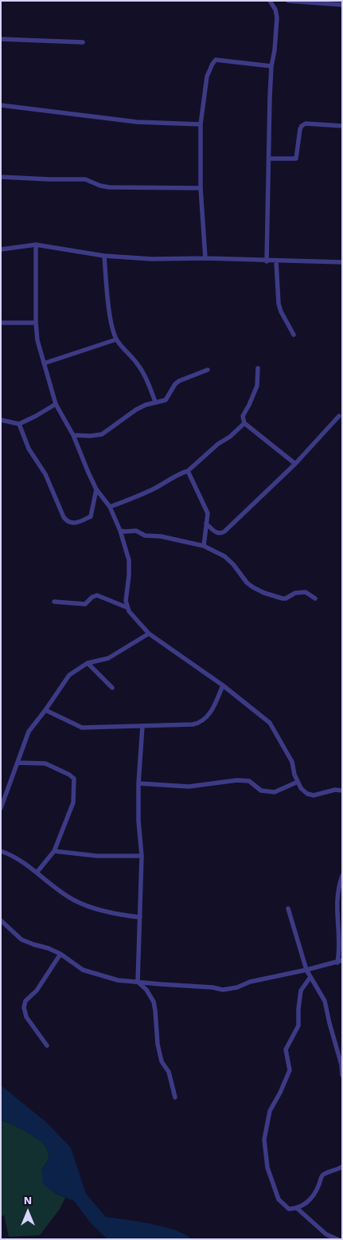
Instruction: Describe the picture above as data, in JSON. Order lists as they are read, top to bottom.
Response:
{
  "north": "top"
}
